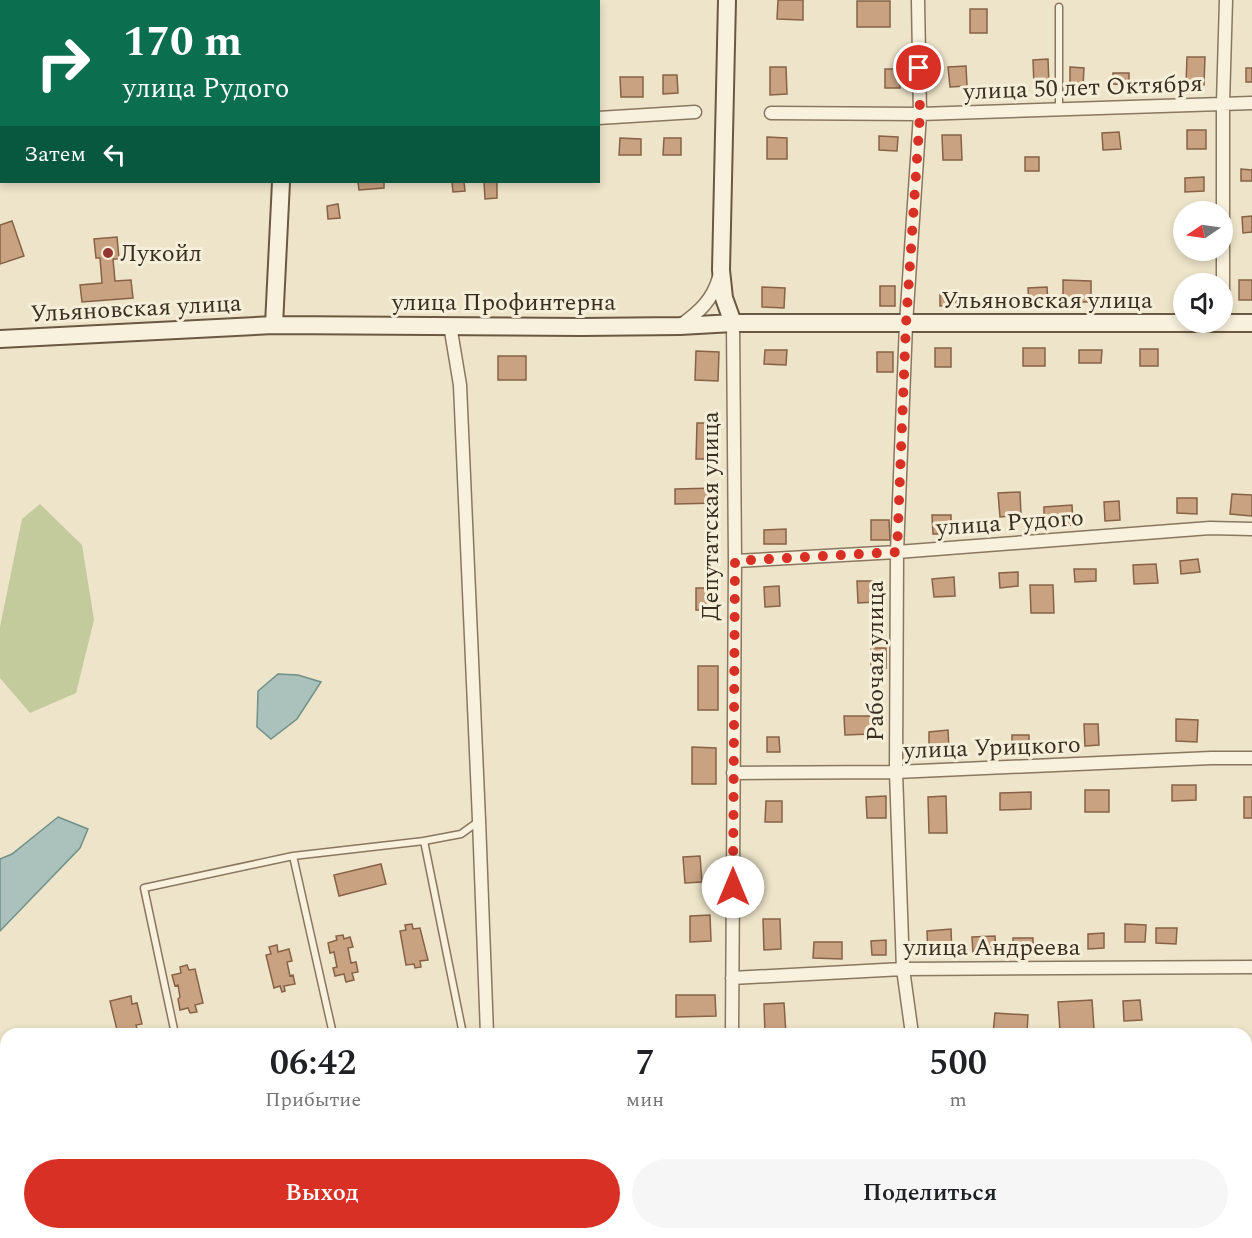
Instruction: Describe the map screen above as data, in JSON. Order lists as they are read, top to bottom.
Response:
{
  "streets": {
    "main road": ["Ульяновская улица", "улица Профинтерна", "Депутатская улица"],
    "street": [
      "улица 50 лет Октября",
      "улица Рудого",
      "Рабочая улица",
      "улица Урицкого",
      "улица Андреева"
    ]
  },
  "crossings": [
    ["улица 50 лет Октября", "Рабочая улица"],
    ["Ульяновская улица", "улица Профинтерна"],
    ["Ульяновская улица", "Депутатская улица"],
    ["Ульяновская улица", "Рабочая улица"],
    ["улица Профинтерна", "Депутатская улица"],
    ["Депутатская улица", "улица Рудого"],
    ["Депутатская улица", "улица Урицкого"],
    ["Депутатская улица", "улица Андреева"],
    ["улица Рудого", "Рабочая улица"],
    ["Рабочая улица", "улица Урицкого"],
    ["Рабочая улица", "улица Андреева"]
  ],
  "places": ["Лукойл"],
  "north": "left",
  "page": {
    "turn": ["170 m", "улица Рудого"],
    "then": "Затем",
    "eta": [
      "06:42",
      "Прибытие",
      "7",
      "мин",
      "500",
      "m"
    ],
    "buttons": ["Выход", "Поделиться"]
  }
}
